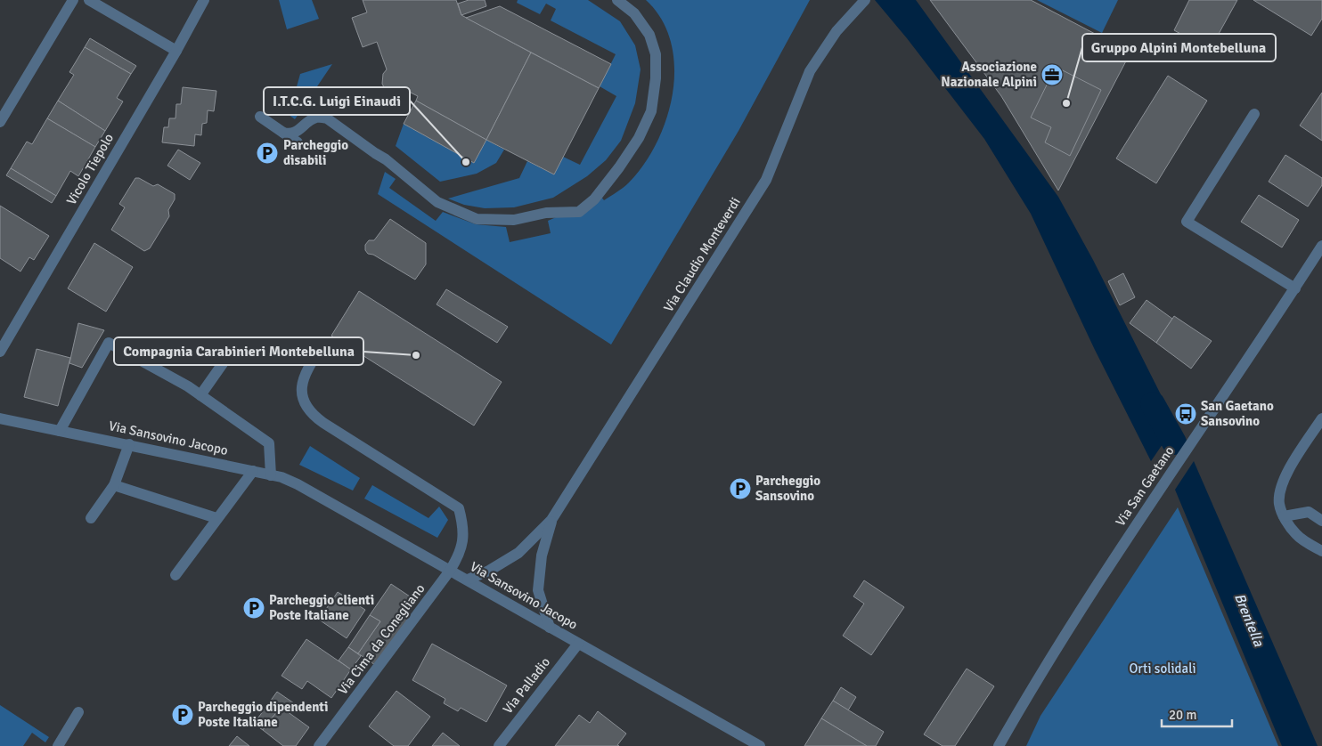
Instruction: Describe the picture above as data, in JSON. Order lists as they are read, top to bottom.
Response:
{
  "streets": {
    "street": [
      "Vicolo Tiepolo",
      "Via Claudio Monteverdi",
      "Via Sansovino Jacopo",
      "Via San Gaetano",
      "Via Cima da Conegliano",
      "Via Palladio"
    ]
  },
  "crossings": [
    ["Via Claudio Monteverdi", "Via Sansovino Jacopo"],
    ["Via Sansovino Jacopo", "Via Cima da Conegliano"],
    ["Via Sansovino Jacopo", "Via Palladio"]
  ],
  "water": ["Brentella"],
  "parks": ["Orti solidali"],
  "places": {
    "office": ["Associazione Nazionale Alpini"],
    "other": ["Gruppo Alpini Montebelluna", "I.T.C.G. Luigi Einaudi", "Compagnia Carabinieri Montebelluna"],
    "parking": [
      "Parcheggio disabili",
      "Parcheggio Sansovino",
      "Parcheggio clienti Poste Italiane",
      "Parcheggio dipendenti Poste Italiane"
    ],
    "bus stop": ["San Gaetano Sansovino"]
  },
  "scale_bar": "20 m"
}
